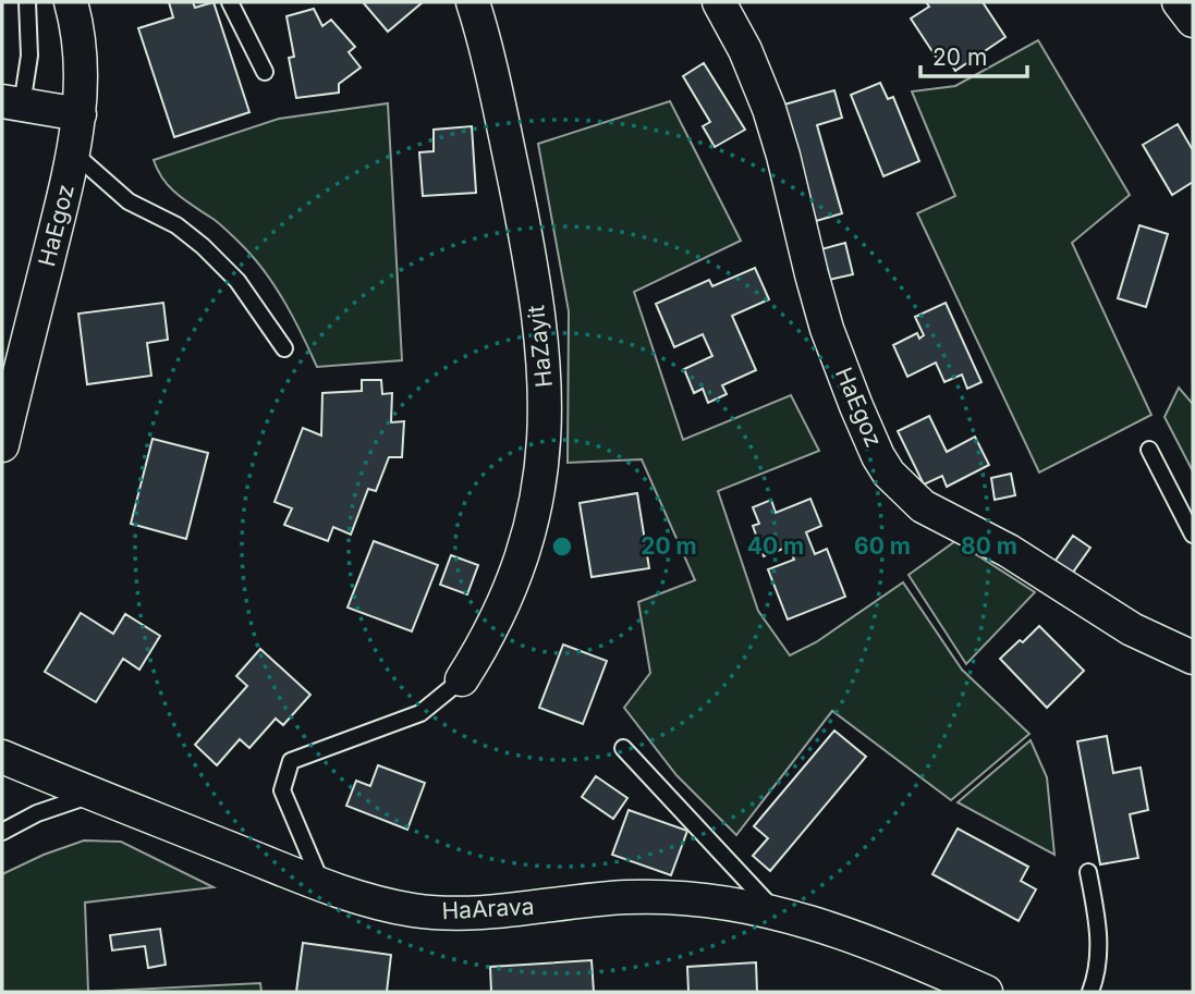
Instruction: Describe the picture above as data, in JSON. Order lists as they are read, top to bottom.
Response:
{
  "streets": {
    "street": ["HaEgoz", "HaZayit", "HaArava"]
  },
  "scale_bar": "20 m",
  "rings": [
    "20 m",
    "40 m",
    "60 m",
    "80 m"
  ]
}
